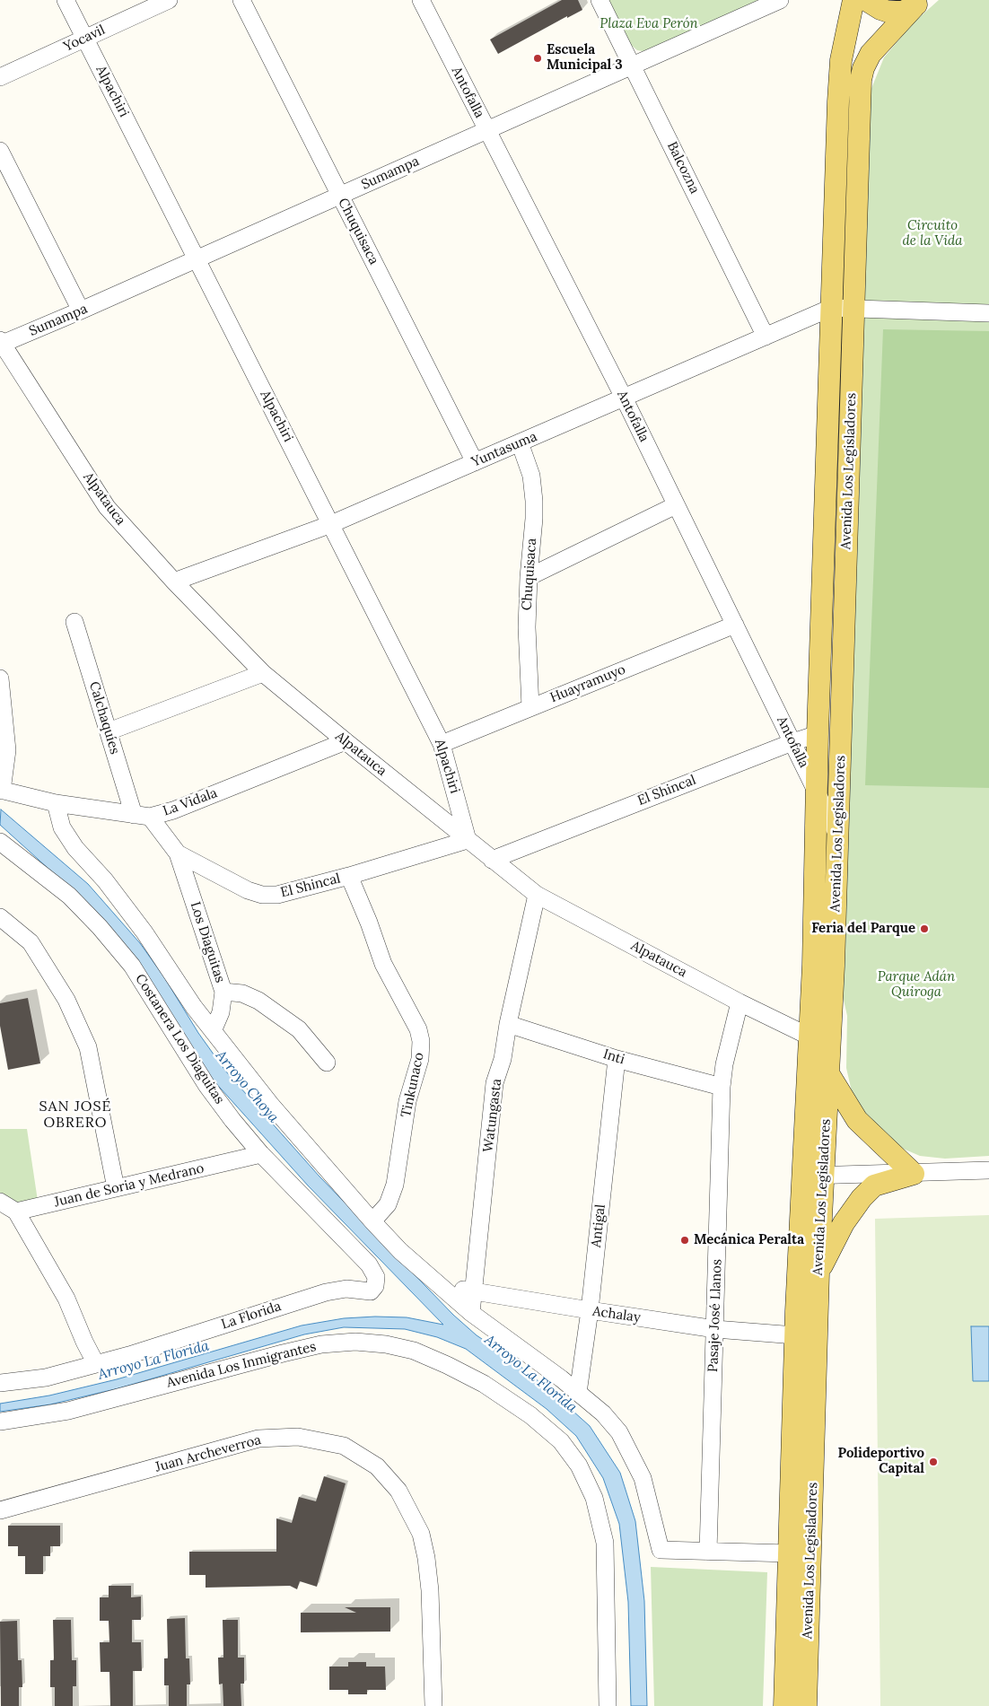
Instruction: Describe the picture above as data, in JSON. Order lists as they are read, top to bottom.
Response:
{
  "streets": {
    "main road": ["Avenida Los Legisladores"],
    "street": [
      "Yocavil",
      "Alpachiri",
      "Antofalla",
      "Balcozna",
      "Sumampa",
      "Chuquisaca",
      "Yuntasuma",
      "Alpatauca",
      "Huayramuyo",
      "Calchaquíes",
      "El Shincal",
      "La Vidala",
      "Los Diaguitas",
      "Costanera Los Diaguitas",
      "Inti",
      "Tinkunaco",
      "Watungasta",
      "Juan de Soria y Medrano",
      "Antigal",
      "Achalay",
      "La Florida",
      "Pasaje José Llanos",
      "Avenida Los Inmigrantes",
      "Juan Archeverroa"
    ]
  },
  "crossings": [
    ["Yocavil", "Alpachiri"],
    ["Alpachiri", "Sumampa"],
    ["Alpachiri", "Yuntasuma"],
    ["Alpachiri", "Alpatauca"],
    ["Alpachiri", "Huayramuyo"],
    ["Alpachiri", "El Shincal"],
    ["Antofalla", "Sumampa"],
    ["Antofalla", "Yuntasuma"],
    ["Antofalla", "Avenida Los Legisladores"],
    ["Antofalla", "Huayramuyo"],
    ["Antofalla", "El Shincal"],
    ["Balcozna", "Sumampa"],
    ["Balcozna", "Yuntasuma"],
    ["Sumampa", "Chuquisaca"],
    ["Sumampa", "Alpatauca"],
    ["Chuquisaca", "Yuntasuma"],
    ["Chuquisaca", "Huayramuyo"],
    ["Yuntasuma", "Avenida Los Legisladores"],
    ["Yuntasuma", "Alpatauca"],
    ["Avenida Los Legisladores", "Alpatauca"],
    ["Avenida Los Legisladores", "El Shincal"],
    ["Avenida Los Legisladores", "Achalay"],
    ["Alpatauca", "El Shincal"],
    ["Alpatauca", "La Vidala"],
    ["Alpatauca", "Watungasta"],
    ["Alpatauca", "Pasaje José Llanos"],
    ["Calchaquíes", "El Shincal"],
    ["Calchaquíes", "La Vidala"],
    ["El Shincal", "La Vidala"],
    ["El Shincal", "Los Diaguitas"],
    ["El Shincal", "Tinkunaco"],
    ["Costanera Los Diaguitas", "Juan de Soria y Medrano"],
    ["Costanera Los Diaguitas", "La Florida"],
    ["Inti", "Watungasta"],
    ["Inti", "Antigal"],
    ["Inti", "Pasaje José Llanos"],
    ["Watungasta", "Achalay"],
    ["Antigal", "Achalay"],
    ["Achalay", "Pasaje José Llanos"]
  ],
  "districts": ["SAN JOSÉ OBRERO"],
  "water": ["Arroyo Choya", "Arroyo La Florida"],
  "parks": ["Plaza Eva Perón", "Circuito de la Vida", "Parque Adán Quiroga"],
  "places": [
    "Escuela Municipal 3",
    "Feria del Parque",
    "Mecánica Peralta",
    "Polideportivo Capital"
  ]
}
